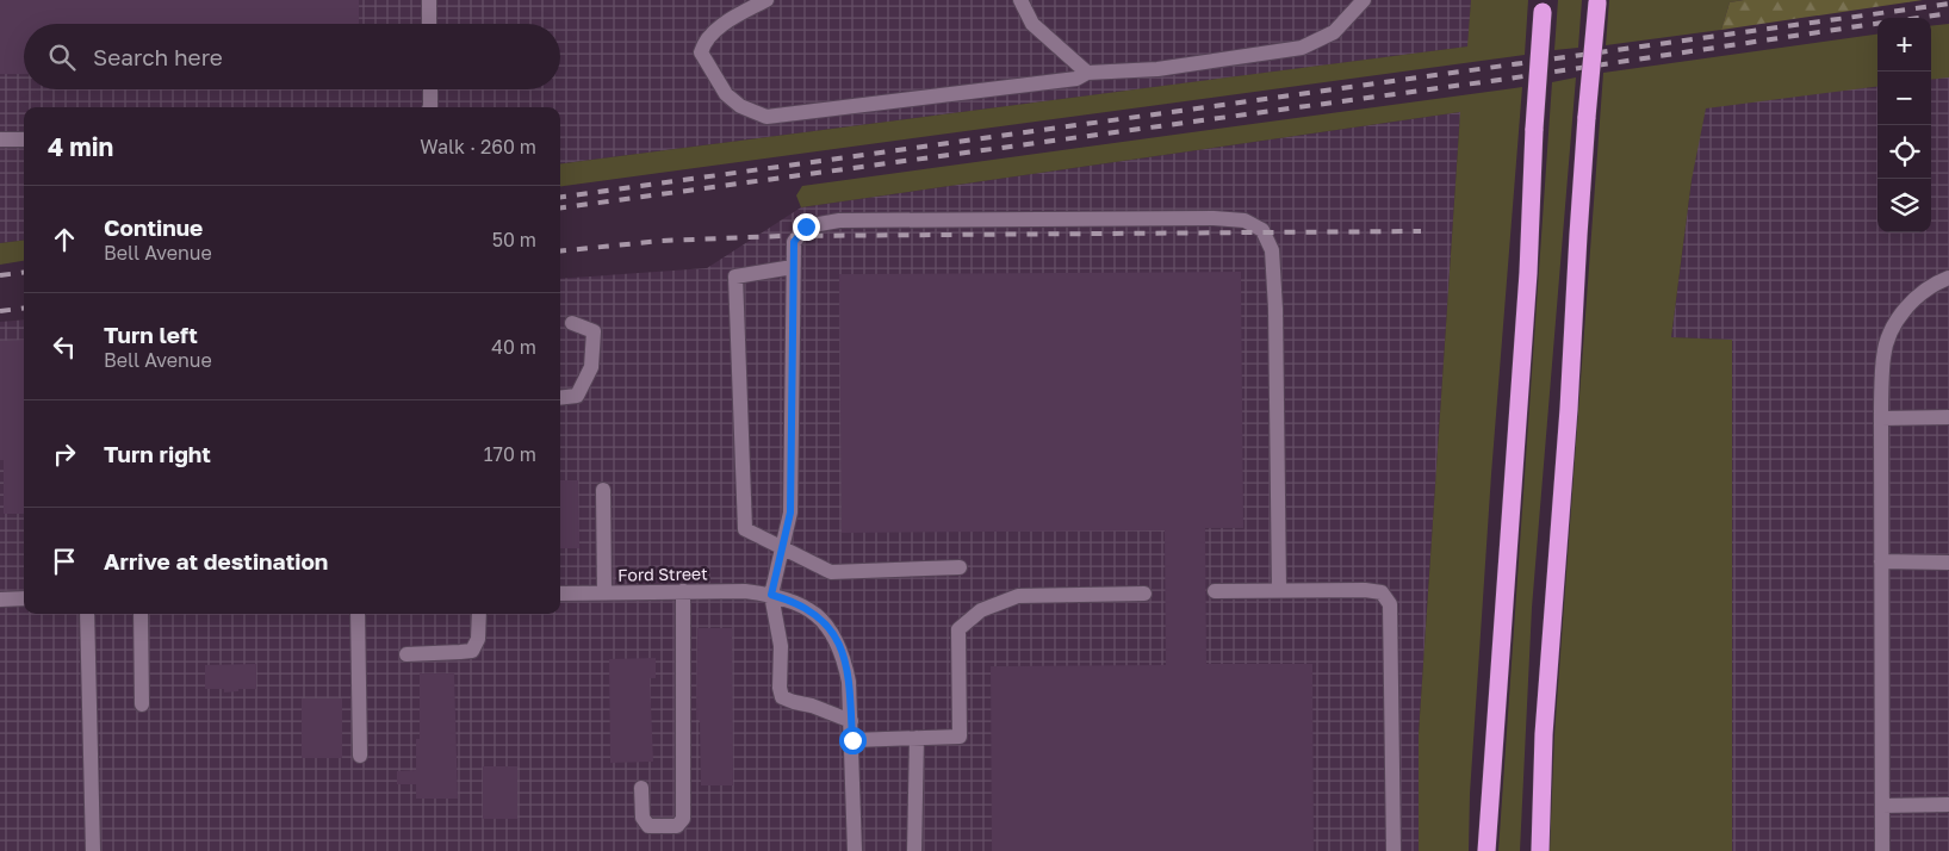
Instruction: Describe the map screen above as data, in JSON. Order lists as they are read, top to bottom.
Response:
{
  "streets": {
    "street": ["Ford Street"]
  },
  "page": {
    "map_buttons": ["+", "−"],
    "search": "Search here",
    "heading": ["4 min", "Walk · 260 m"],
    "list": [
      ["Continue", "Bell Avenue", "50 m"],
      ["Turn left", "Bell Avenue", "40 m"],
      ["Turn right", "170 m"],
      "Arrive at destination"
    ]
  }
}
